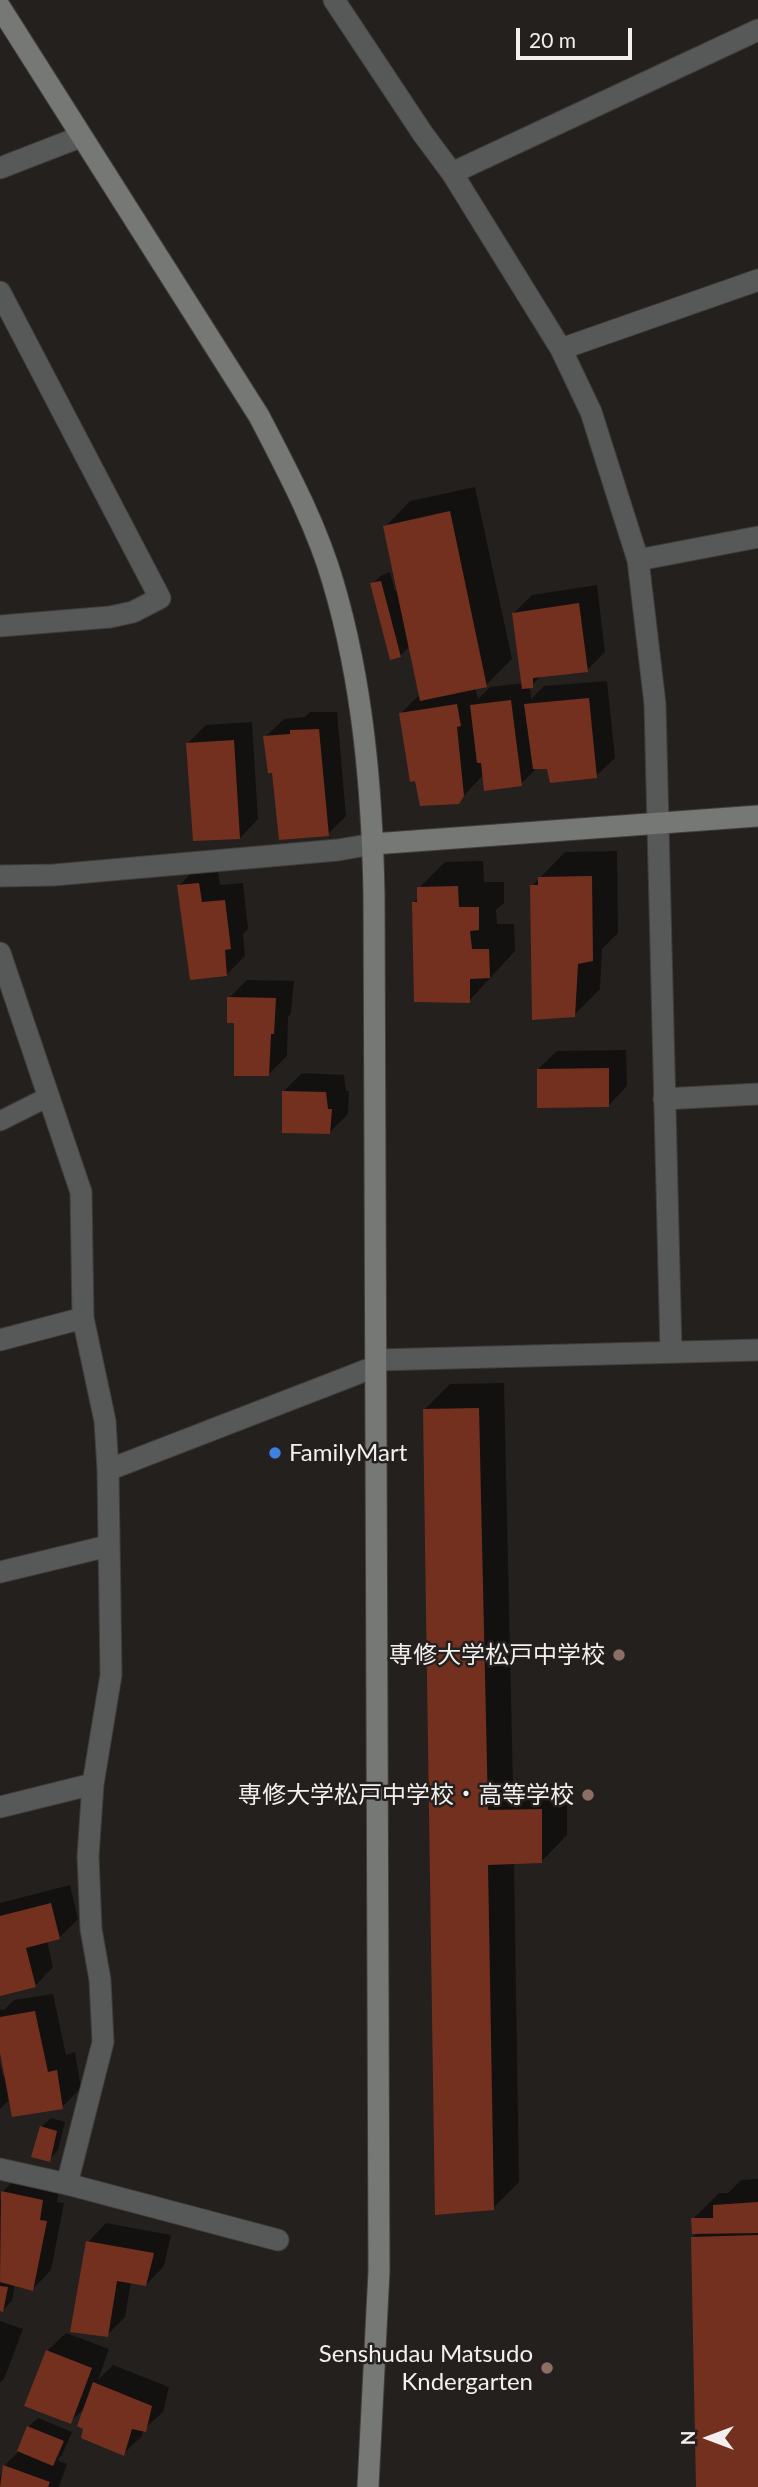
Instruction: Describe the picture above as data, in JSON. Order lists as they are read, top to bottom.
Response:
{
  "places": [
    "FamilyMart",
    "専修大学松戸中学校",
    "専修大学松戸中学校・高等学校",
    "Senshudau Matsudo Kndergarten"
  ],
  "scale_bar": "20 m",
  "north": "left"
}
